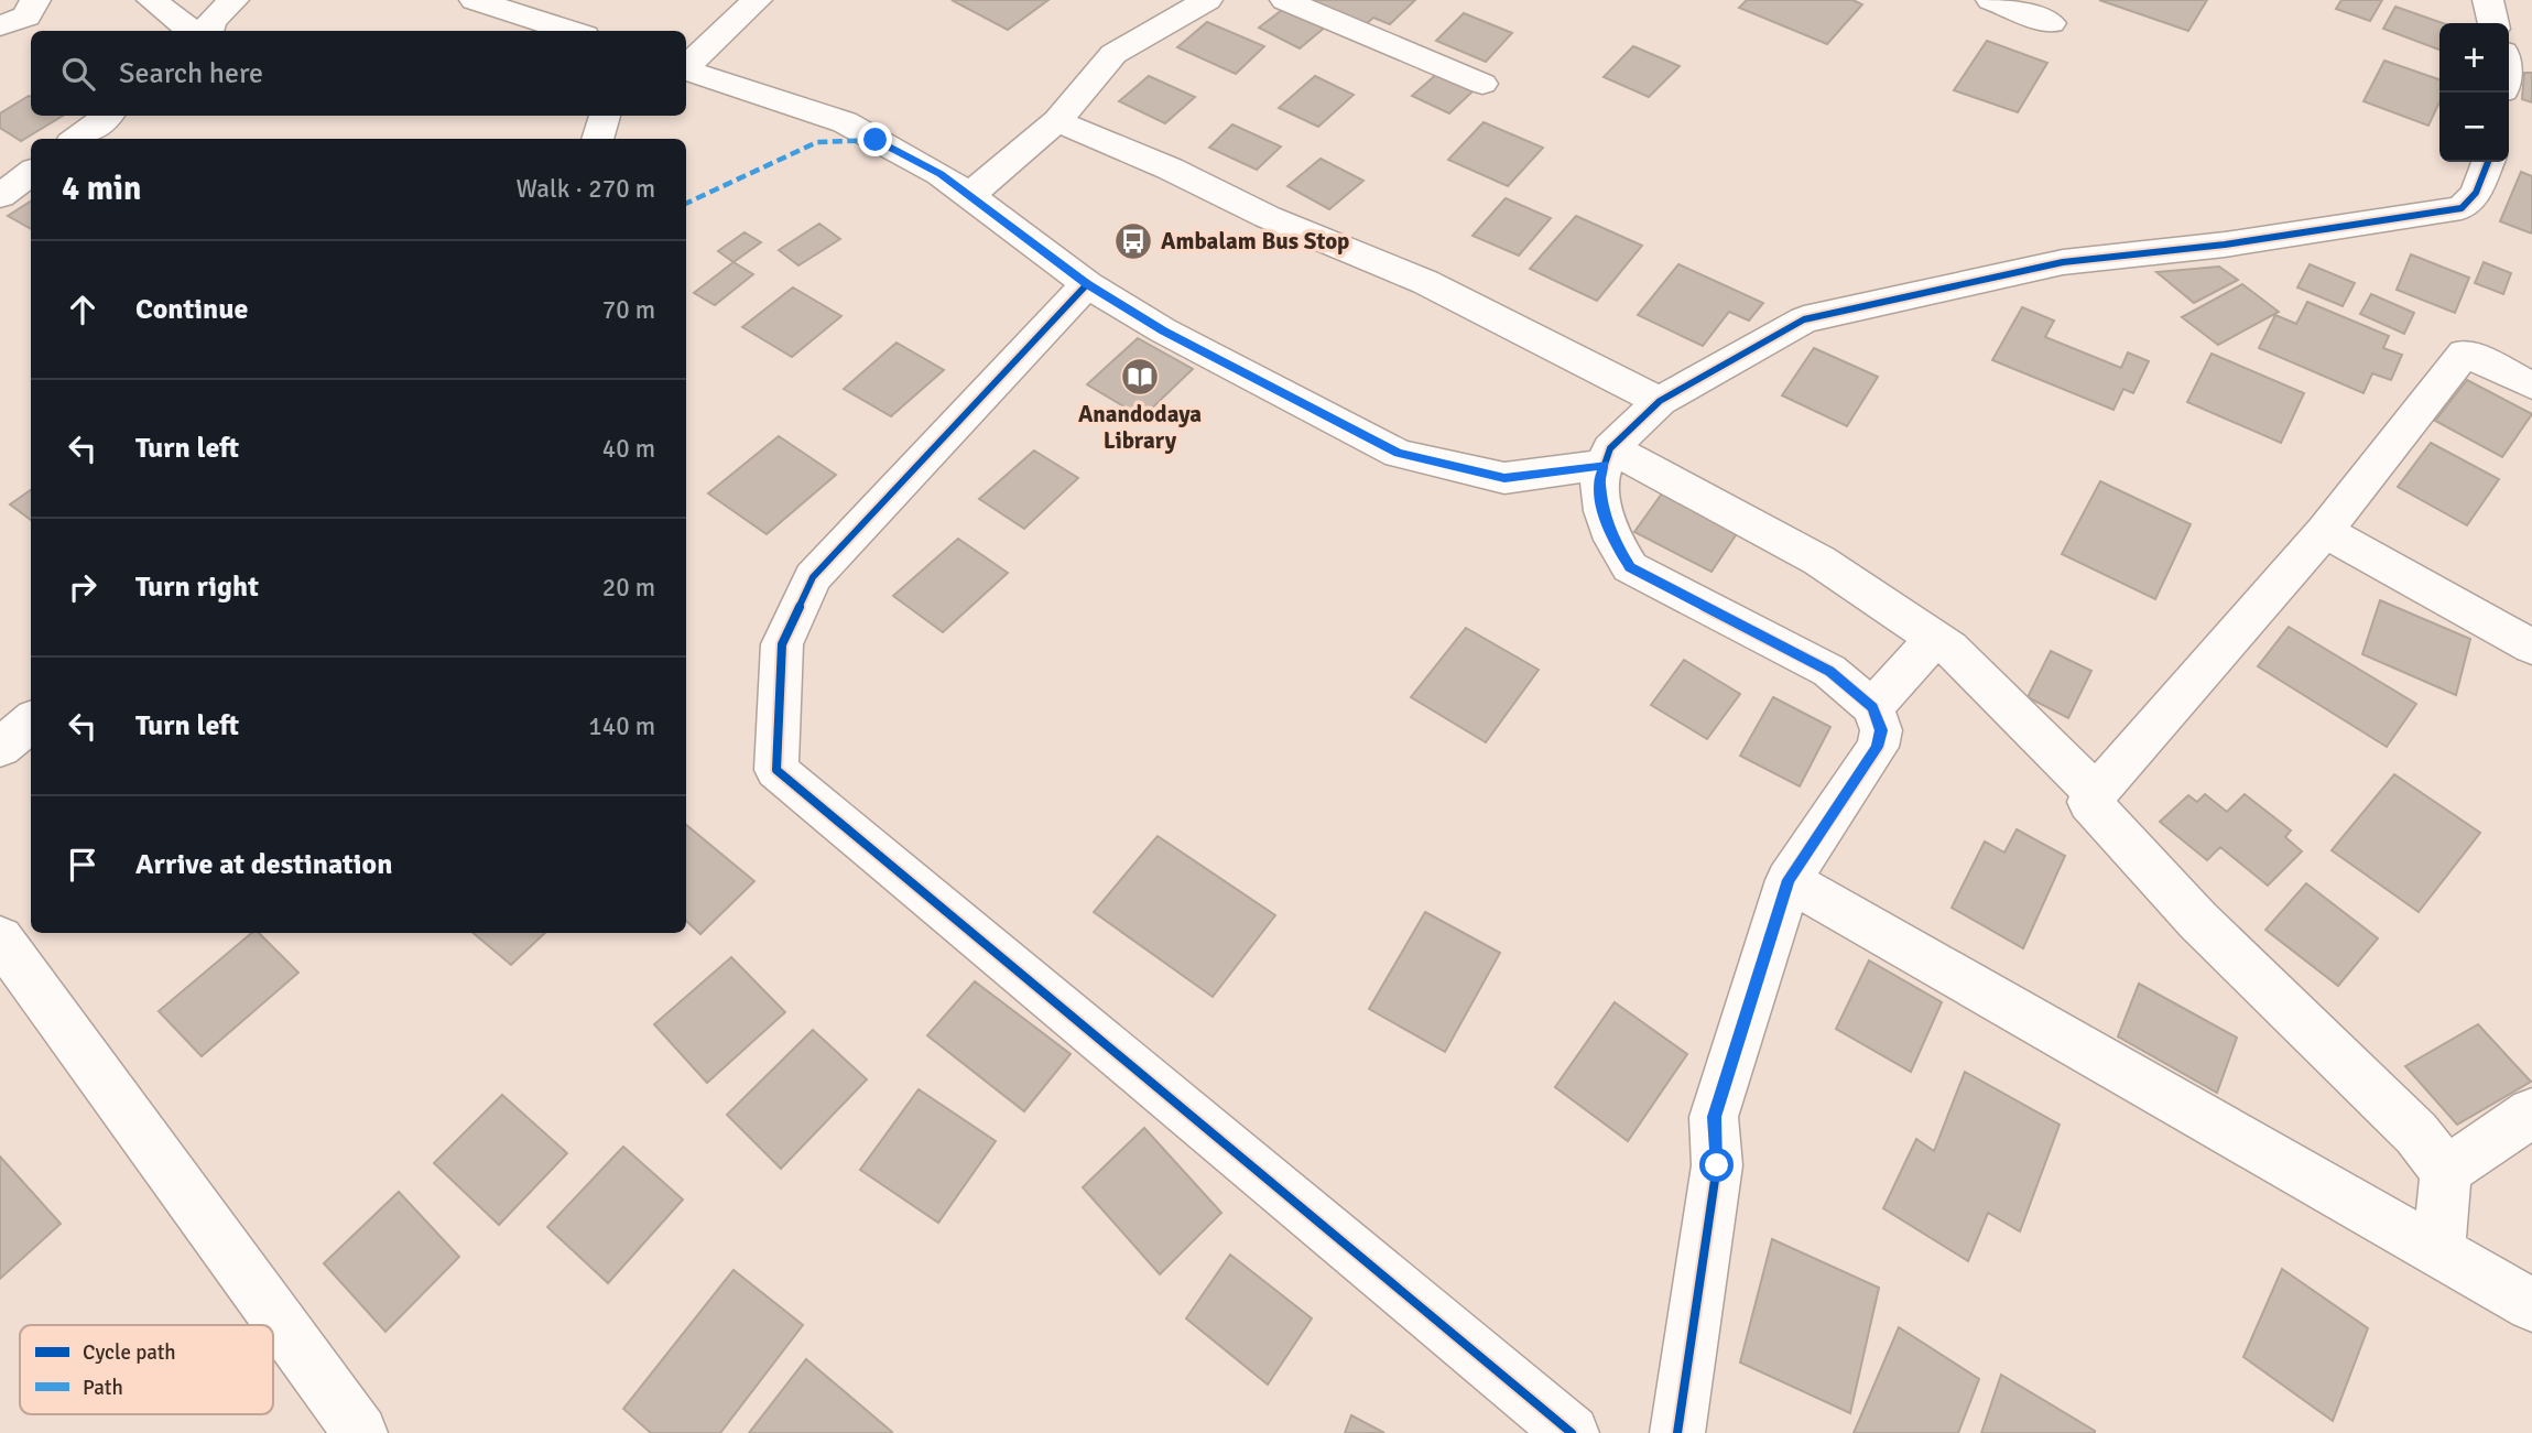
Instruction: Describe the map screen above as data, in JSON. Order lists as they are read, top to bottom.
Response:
{
  "places": {
    "bus stop": ["Ambalam Bus Stop"],
    "library": ["Anandodaya Library"]
  },
  "legend": ["Cycle path", "Path"],
  "page": {
    "map_buttons": ["+", "−"],
    "search": "Search here",
    "heading": ["4 min", "Walk · 270 m"],
    "list": [
      ["Continue", "70 m"],
      ["Turn left", "40 m"],
      ["Turn right", "20 m"],
      ["Turn left", "140 m"],
      "Arrive at destination"
    ]
  }
}
